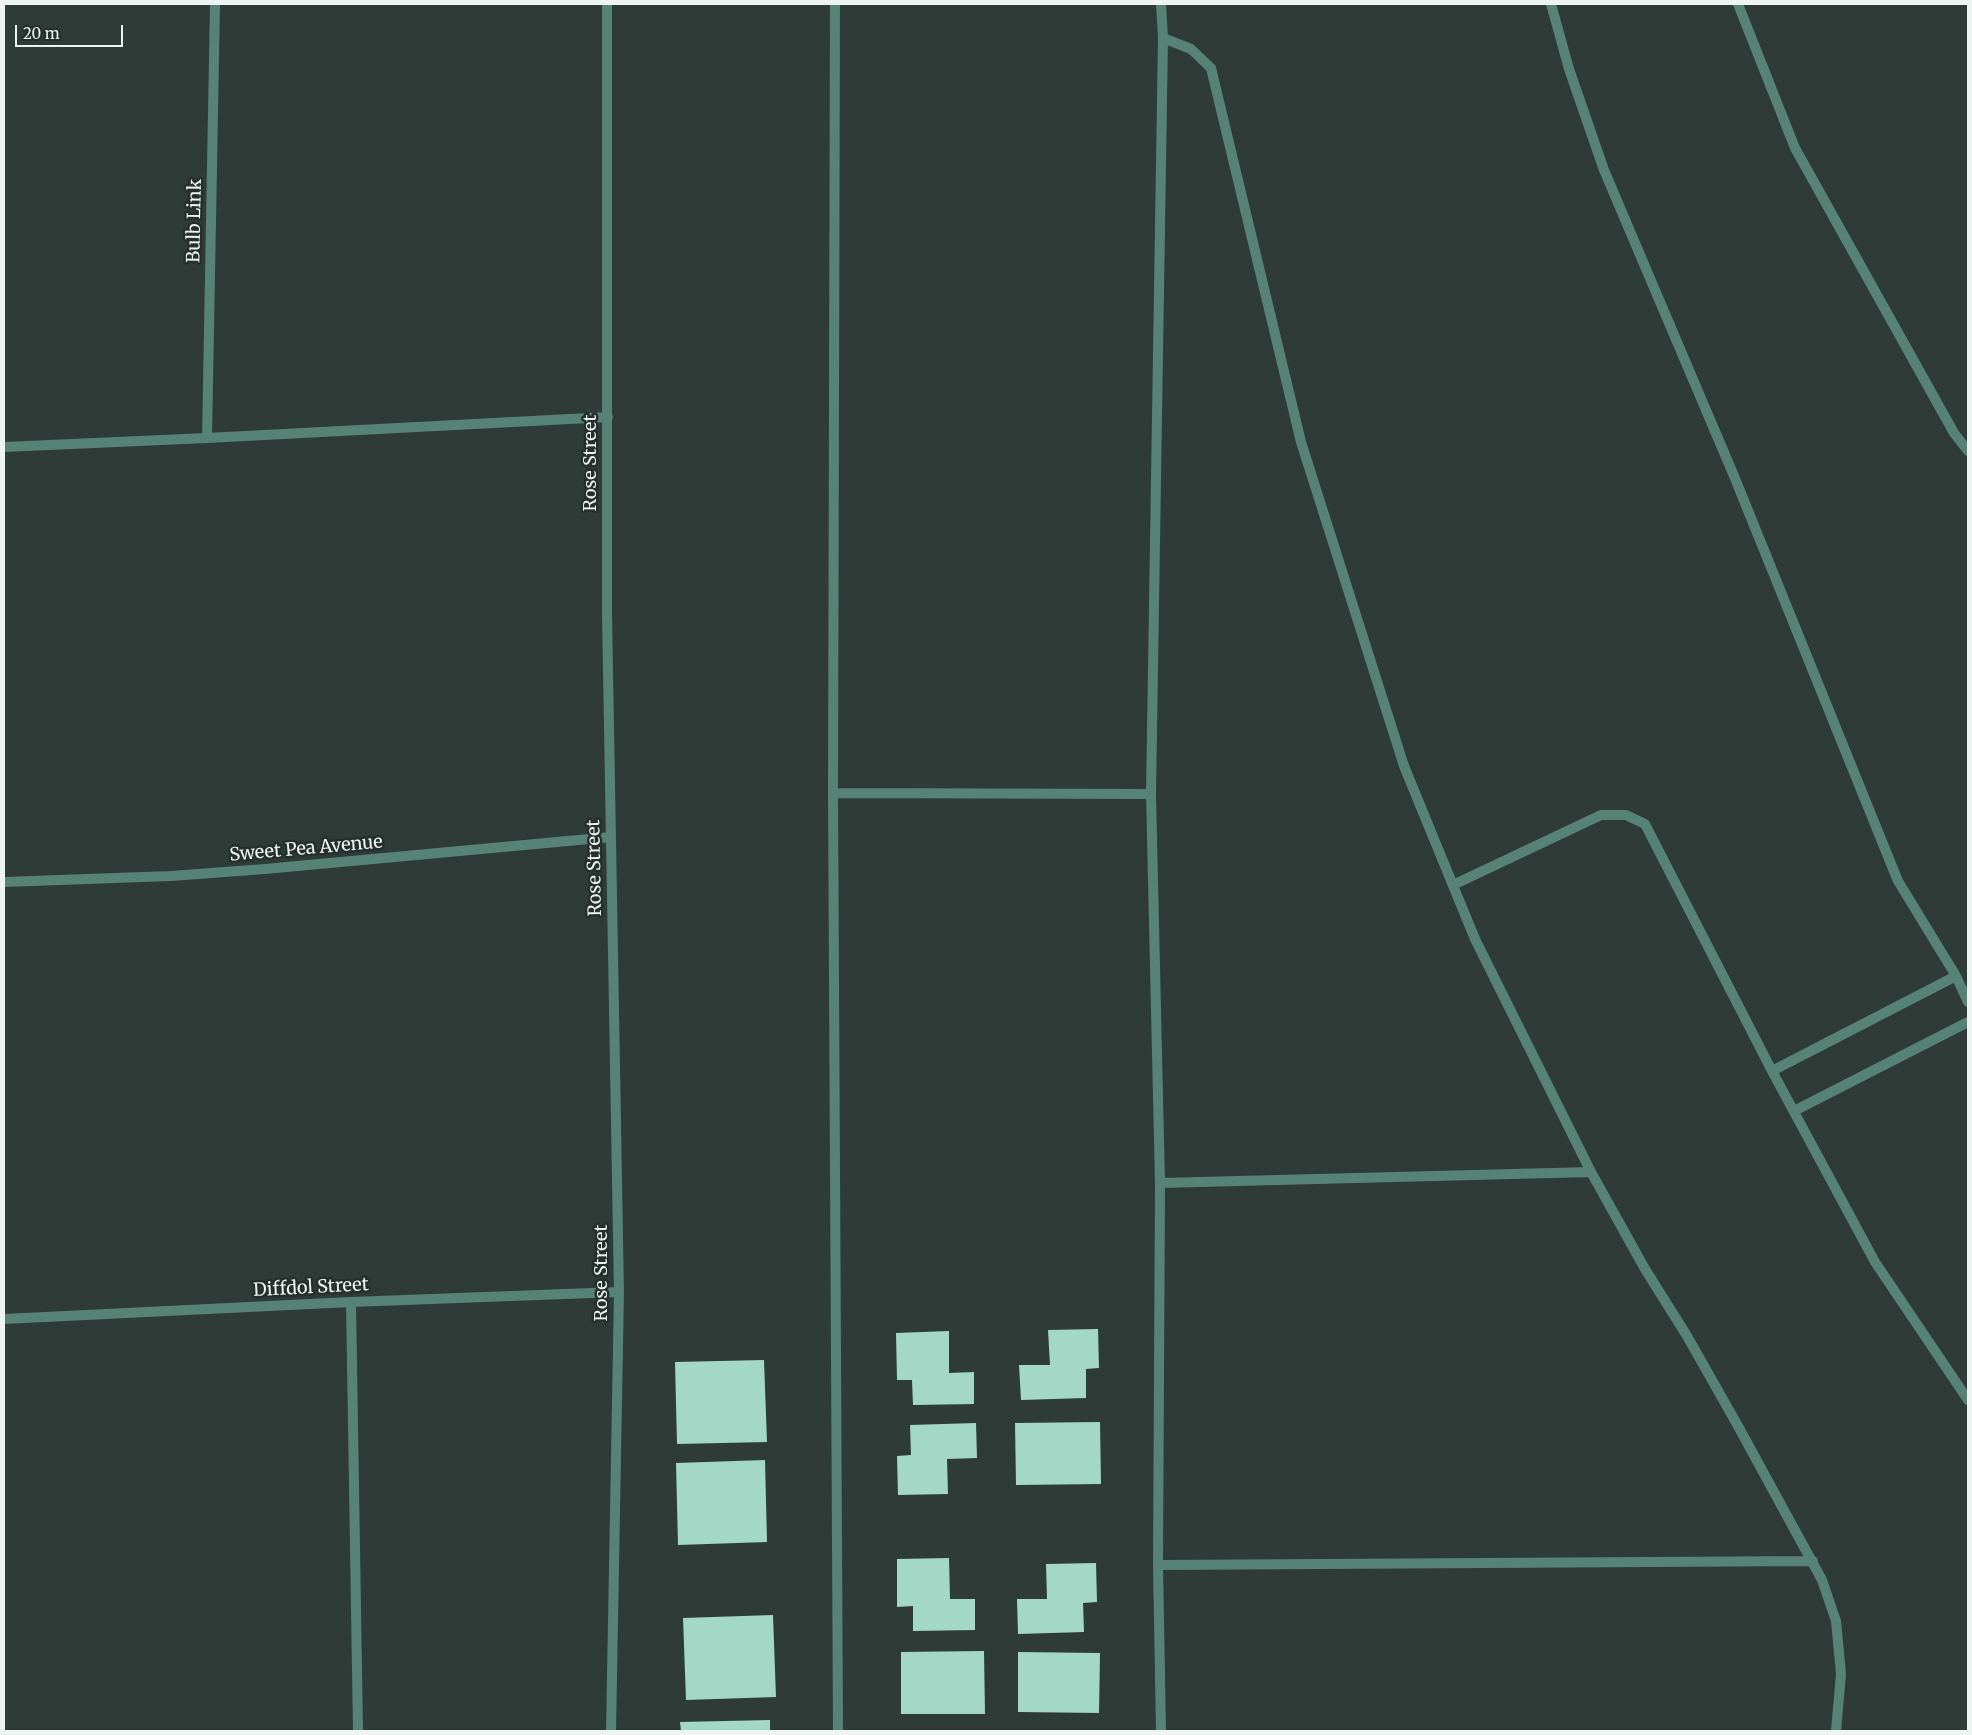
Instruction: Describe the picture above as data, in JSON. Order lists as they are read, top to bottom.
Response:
{
  "streets": {
    "street": [
      "Bulb Link",
      "Rose Street",
      "Sweet Pea Avenue",
      "Diffdol Street"
    ]
  },
  "crossings": [
    ["Rose Street", "Sweet Pea Avenue"],
    ["Rose Street", "Diffdol Street"]
  ],
  "scale_bar": "20 m"
}
